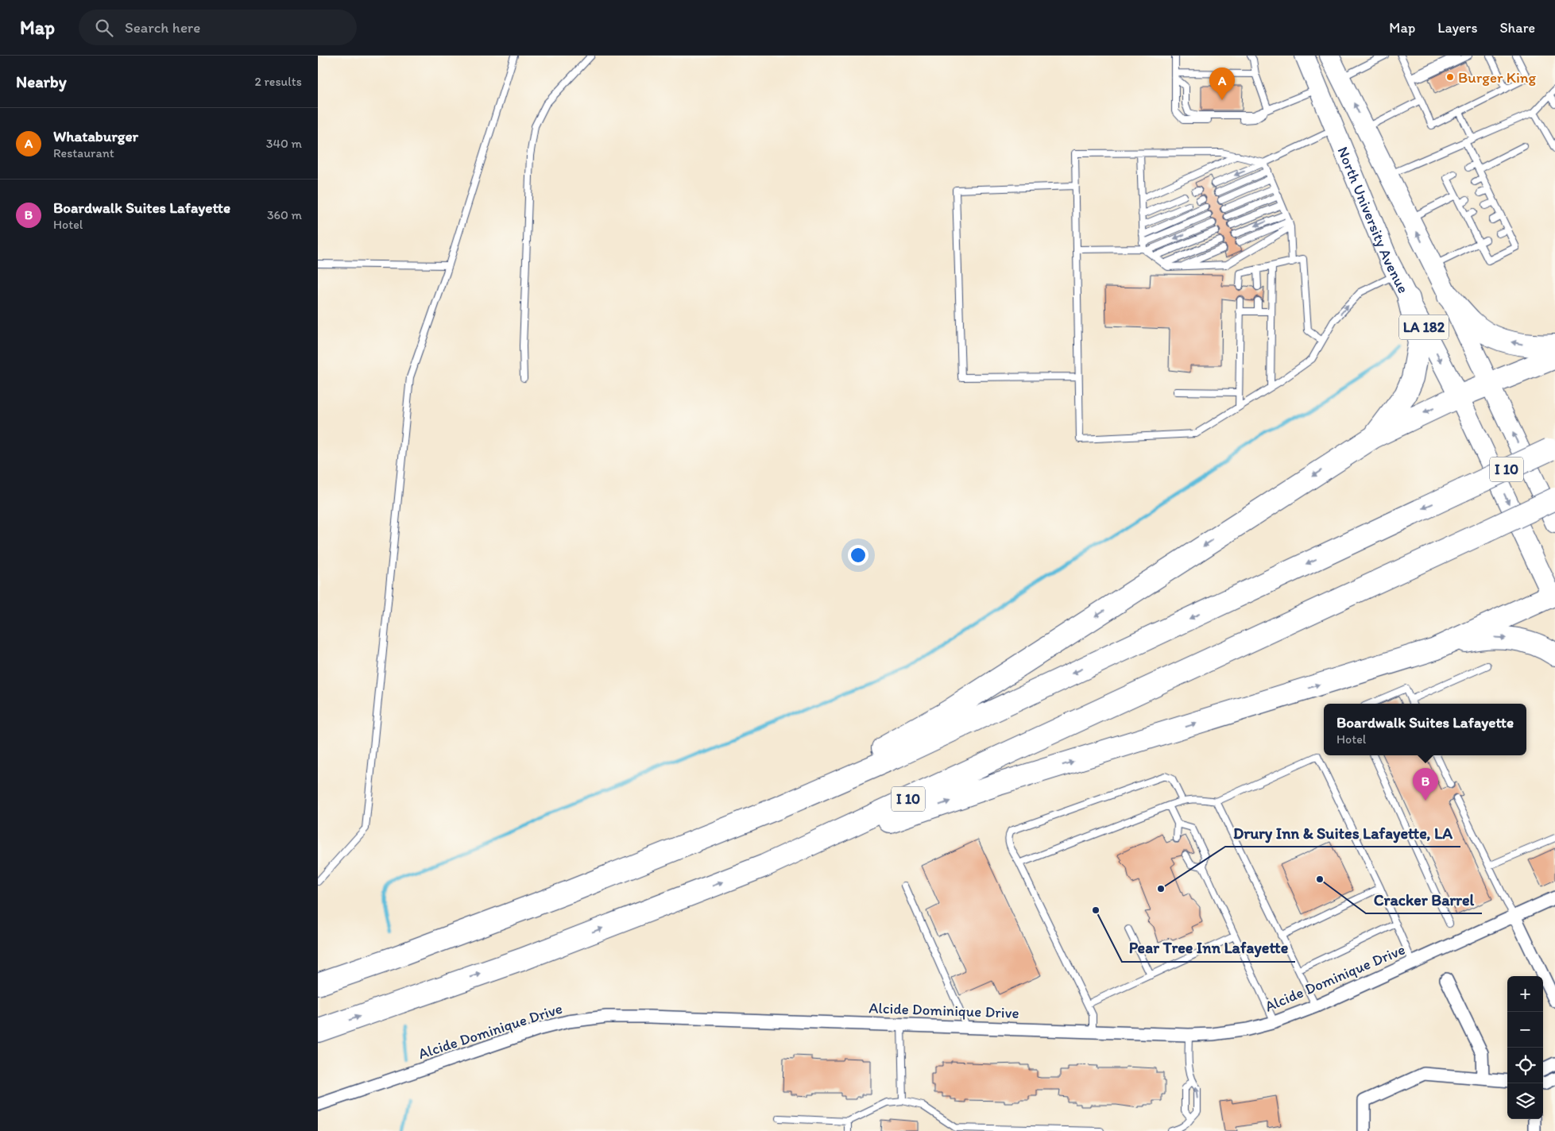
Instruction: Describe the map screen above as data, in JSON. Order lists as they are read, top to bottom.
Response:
{
  "streets": {
    "highway": ["I 10"],
    "main road": ["North University Avenue", "LA 182"],
    "street": ["Alcide Dominique Drive"]
  },
  "places": [
    "Burger King",
    "Cracker Barrel",
    "Drury Inn & Suites Lafayette, LA",
    "Pear Tree Inn Lafayette"
  ],
  "page": {
    "header": "Map",
    "search": "Search here",
    "nav": ["Map", "Layers", "Share"],
    "heading": ["Nearby", "2 results"],
    "pins": ["A", "B"],
    "list": [
      {
        "mark": "A",
        "name": "Whataburger",
        "note": "Restaurant",
        "value": "340 m"
      },
      {
        "mark": "B",
        "name": "Boardwalk Suites Lafayette",
        "note": "Hotel",
        "value": "360 m"
      }
    ],
    "popup": ["Boardwalk Suites Lafayette", "Hotel"],
    "map_buttons": ["+", "−"]
  }
}
